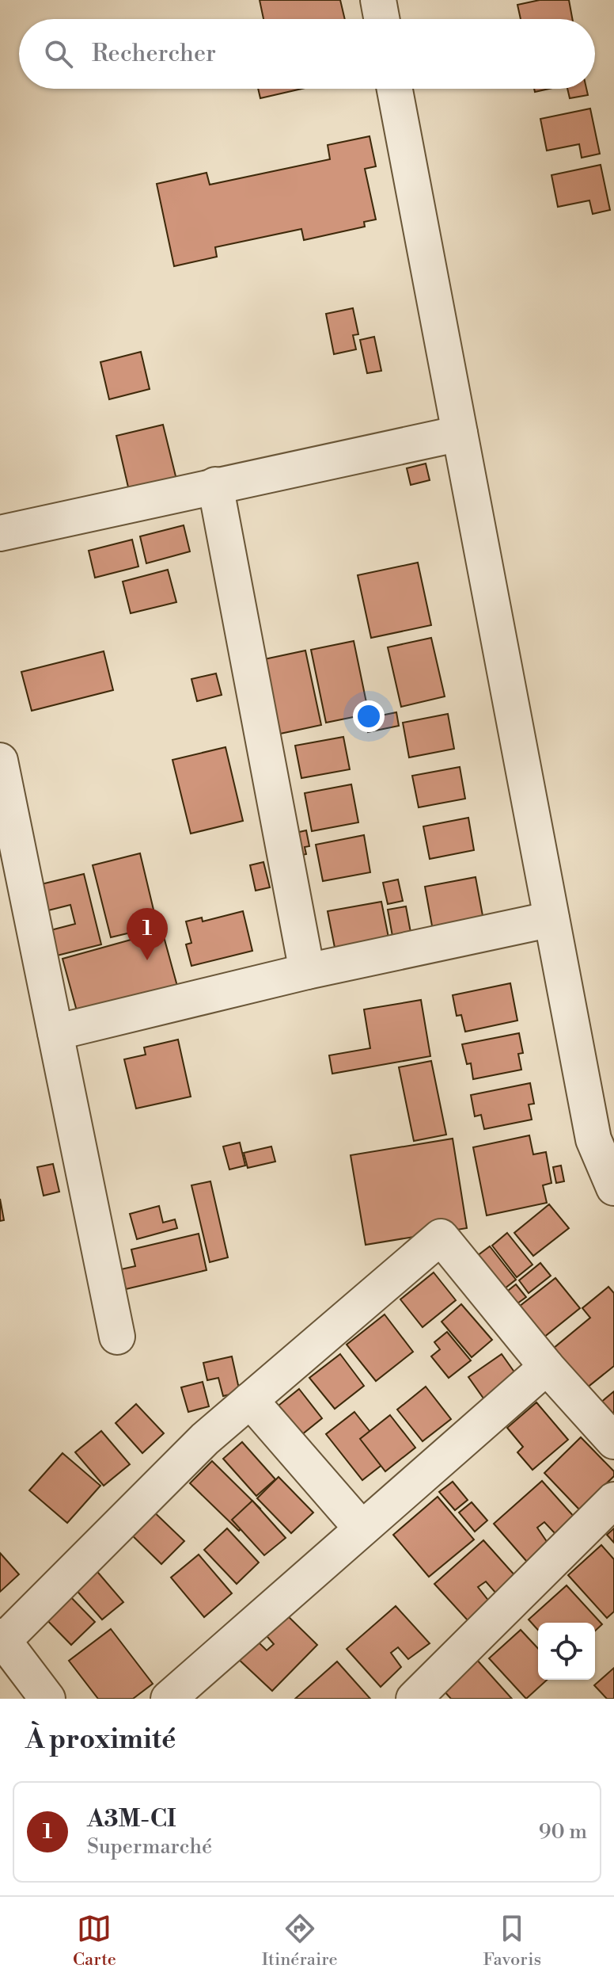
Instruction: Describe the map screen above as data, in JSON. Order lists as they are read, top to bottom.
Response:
{
  "page": {
    "search": "Rechercher",
    "pins": "1",
    "heading": "À proximité",
    "list": [
      {
        "mark": "1",
        "name": "A3M-CI",
        "note": "Supermarché",
        "value": "90 m"
      }
    ],
    "nav": ["Carte", "Itinéraire", "Favoris"]
  }
}
